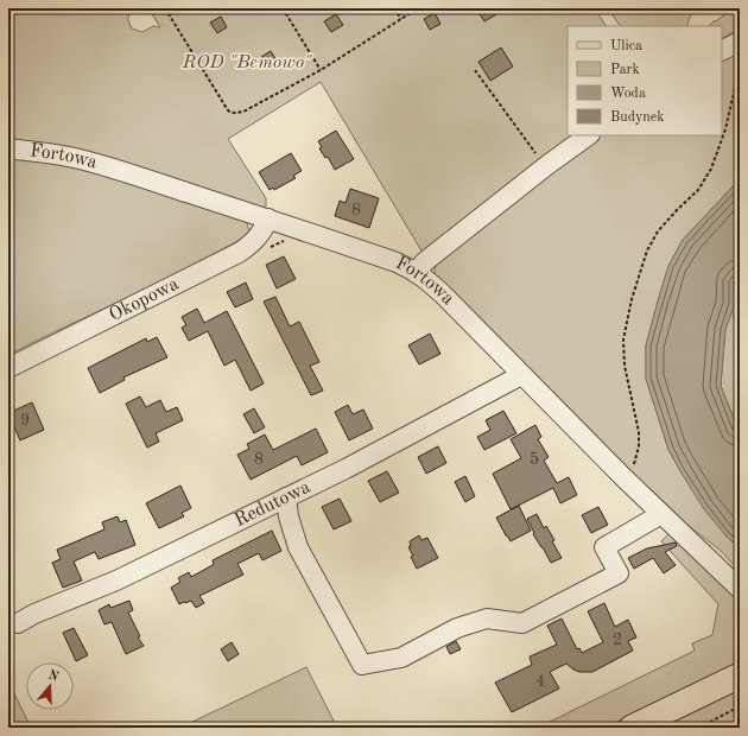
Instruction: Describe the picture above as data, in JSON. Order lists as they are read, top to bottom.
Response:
{
  "streets": {
    "street": ["Fortowa", "Okopowa", "Redutowa"]
  },
  "crossings": [
    ["Fortowa", "Okopowa"],
    ["Fortowa", "Redutowa"]
  ],
  "parks": ["ROD \"Bemowo\""],
  "house_numbers": [
    "8",
    "9",
    "8",
    "5",
    "2",
    "4"
  ],
  "legend": [
    "Ulica",
    "Park",
    "Woda",
    "Budynek"
  ],
  "north": "top"
}
